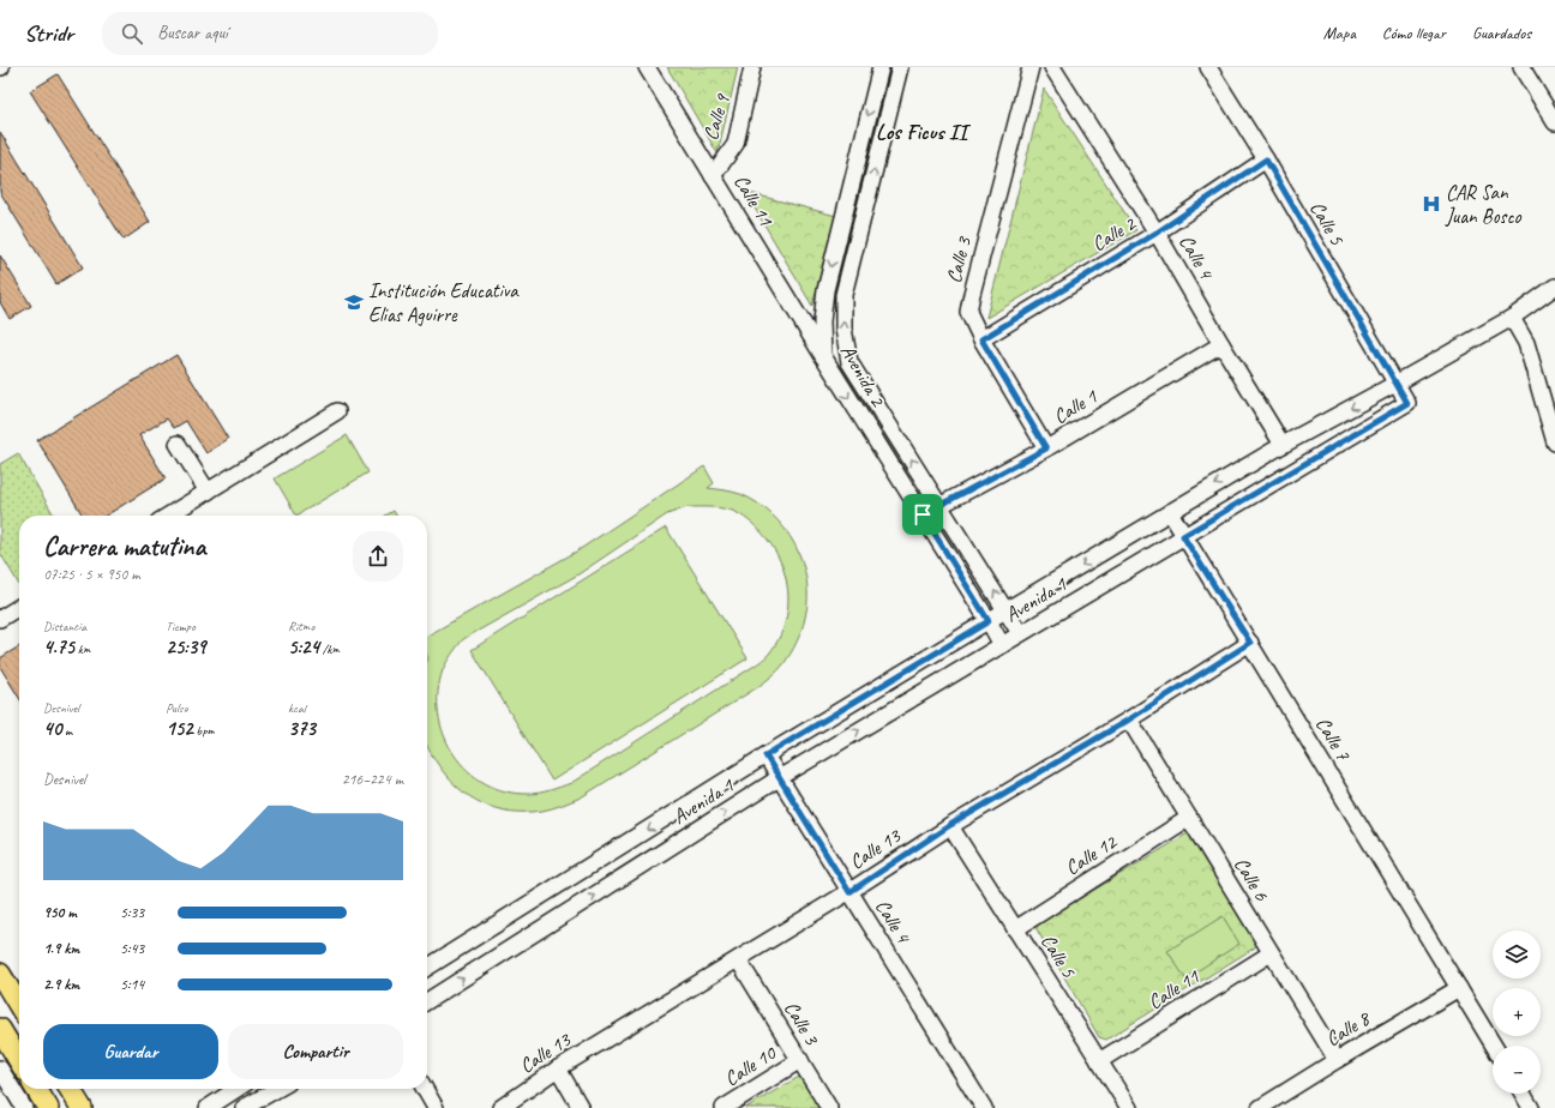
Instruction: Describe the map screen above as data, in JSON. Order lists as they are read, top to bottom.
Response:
{
  "streets": {
    "street": [
      "Calle 9",
      "Calle 11",
      "Calle 5",
      "Calle 2",
      "Calle 4",
      "Calle 3",
      "Avenida 2",
      "Calle 1",
      "Avenida 1",
      "Calle 7",
      "Calle 13",
      "Calle 12",
      "Calle 6",
      "Calle 8",
      "Calle 10"
    ]
  },
  "crossings": [
    ["Calle 9", "Calle 11"],
    ["Calle 11", "Calle 5"],
    ["Calle 11", "Avenida 2"],
    ["Calle 11", "Calle 6"],
    ["Calle 5", "Calle 2"],
    ["Calle 5", "Avenida 1"],
    ["Calle 5", "Calle 13"],
    ["Calle 5", "Calle 12"],
    ["Calle 2", "Calle 4"],
    ["Calle 2", "Calle 3"],
    ["Calle 4", "Calle 1"],
    ["Calle 4", "Avenida 1"],
    ["Calle 4", "Calle 13"],
    ["Calle 3", "Calle 1"],
    ["Calle 3", "Calle 13"],
    ["Calle 3", "Calle 10"],
    ["Avenida 2", "Calle 1"],
    ["Avenida 2", "Avenida 1"],
    ["Avenida 1", "Calle 7"],
    ["Calle 7", "Calle 13"],
    ["Calle 7", "Calle 8"],
    ["Calle 13", "Calle 6"],
    ["Calle 12", "Calle 6"],
    ["Calle 6", "Calle 8"]
  ],
  "districts": ["Los Ficus II"],
  "places": {
    "hospital": ["CAR San Juan Bosco"],
    "school or university": ["Institución Educativa Elias Aguirre"]
  },
  "page": {
    "header": "Stridr",
    "search": "Buscar aquí",
    "nav": ["Mapa", "Cómo llegar", "Guardados"],
    "heading": ["Carrera matutina", "07:25 · 5 × 950 m"],
    "stats": [
      ["Distancia", "4.75 km"],
      ["Tiempo", "25:39"],
      ["Ritmo", "5:24 /km"],
      ["Desnivel", "40 m"],
      ["Pulso", "152 bpm"],
      ["kcal", "373"]
    ],
    "chart": ["Desnivel", "216–224 m"],
    "list": [
      {
        "name": "950 m",
        "note": "5:33"
      },
      {
        "name": "1.9 km",
        "note": "5:43"
      },
      {
        "name": "2.9 km",
        "note": "5:14"
      }
    ],
    "map_buttons": ["+", "−"],
    "buttons": ["Guardar", "Compartir"]
  }
}
